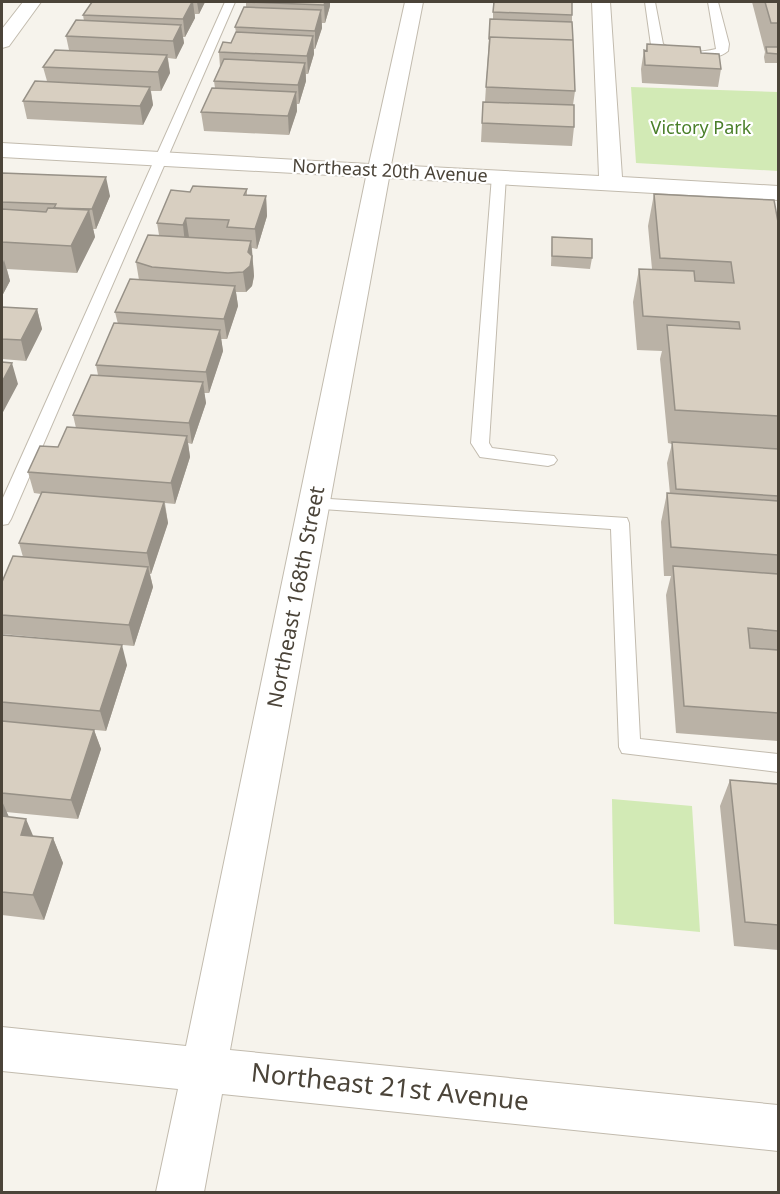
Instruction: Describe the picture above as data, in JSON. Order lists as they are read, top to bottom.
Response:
{
  "streets": {
    "street": ["Northeast 20th Avenue", "Northeast 168th Street", "Northeast 21st Avenue"]
  },
  "crossings": [
    ["Northeast 20th Avenue", "Northeast 168th Street"],
    ["Northeast 168th Street", "Northeast 21st Avenue"]
  ],
  "parks": ["Victory Park"]
}
